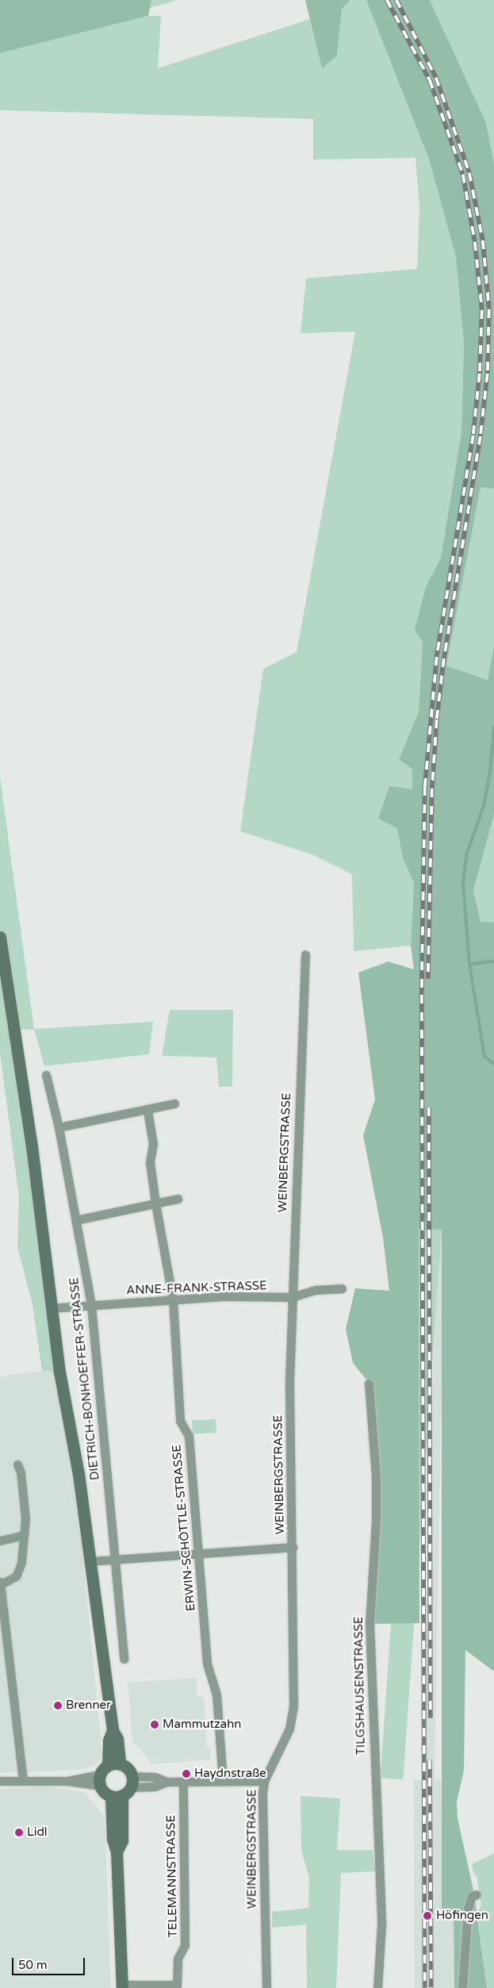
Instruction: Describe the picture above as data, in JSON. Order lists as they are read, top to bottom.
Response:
{
  "streets": {
    "street": [
      "WEINBERGSTRASSE",
      "ANNE-FRANK-STRASSE",
      "DIETRICH-BONHOEFFER-STRASSE",
      "ERWIN-SCHÖTTLE-STRASSE",
      "TILGSHAUSENSTRASSE",
      "TELEMANNSTRASSE"
    ]
  },
  "crossings": [
    ["WEINBERGSTRASSE", "ANNE-FRANK-STRASSE"],
    ["ANNE-FRANK-STRASSE", "DIETRICH-BONHOEFFER-STRASSE"],
    ["ANNE-FRANK-STRASSE", "ERWIN-SCHÖTTLE-STRASSE"]
  ],
  "places": [
    "Brenner",
    "Mammutzahn",
    "Haydnstraße",
    "Lidl",
    "Höfingen"
  ],
  "scale_bar": "50 m"
}
